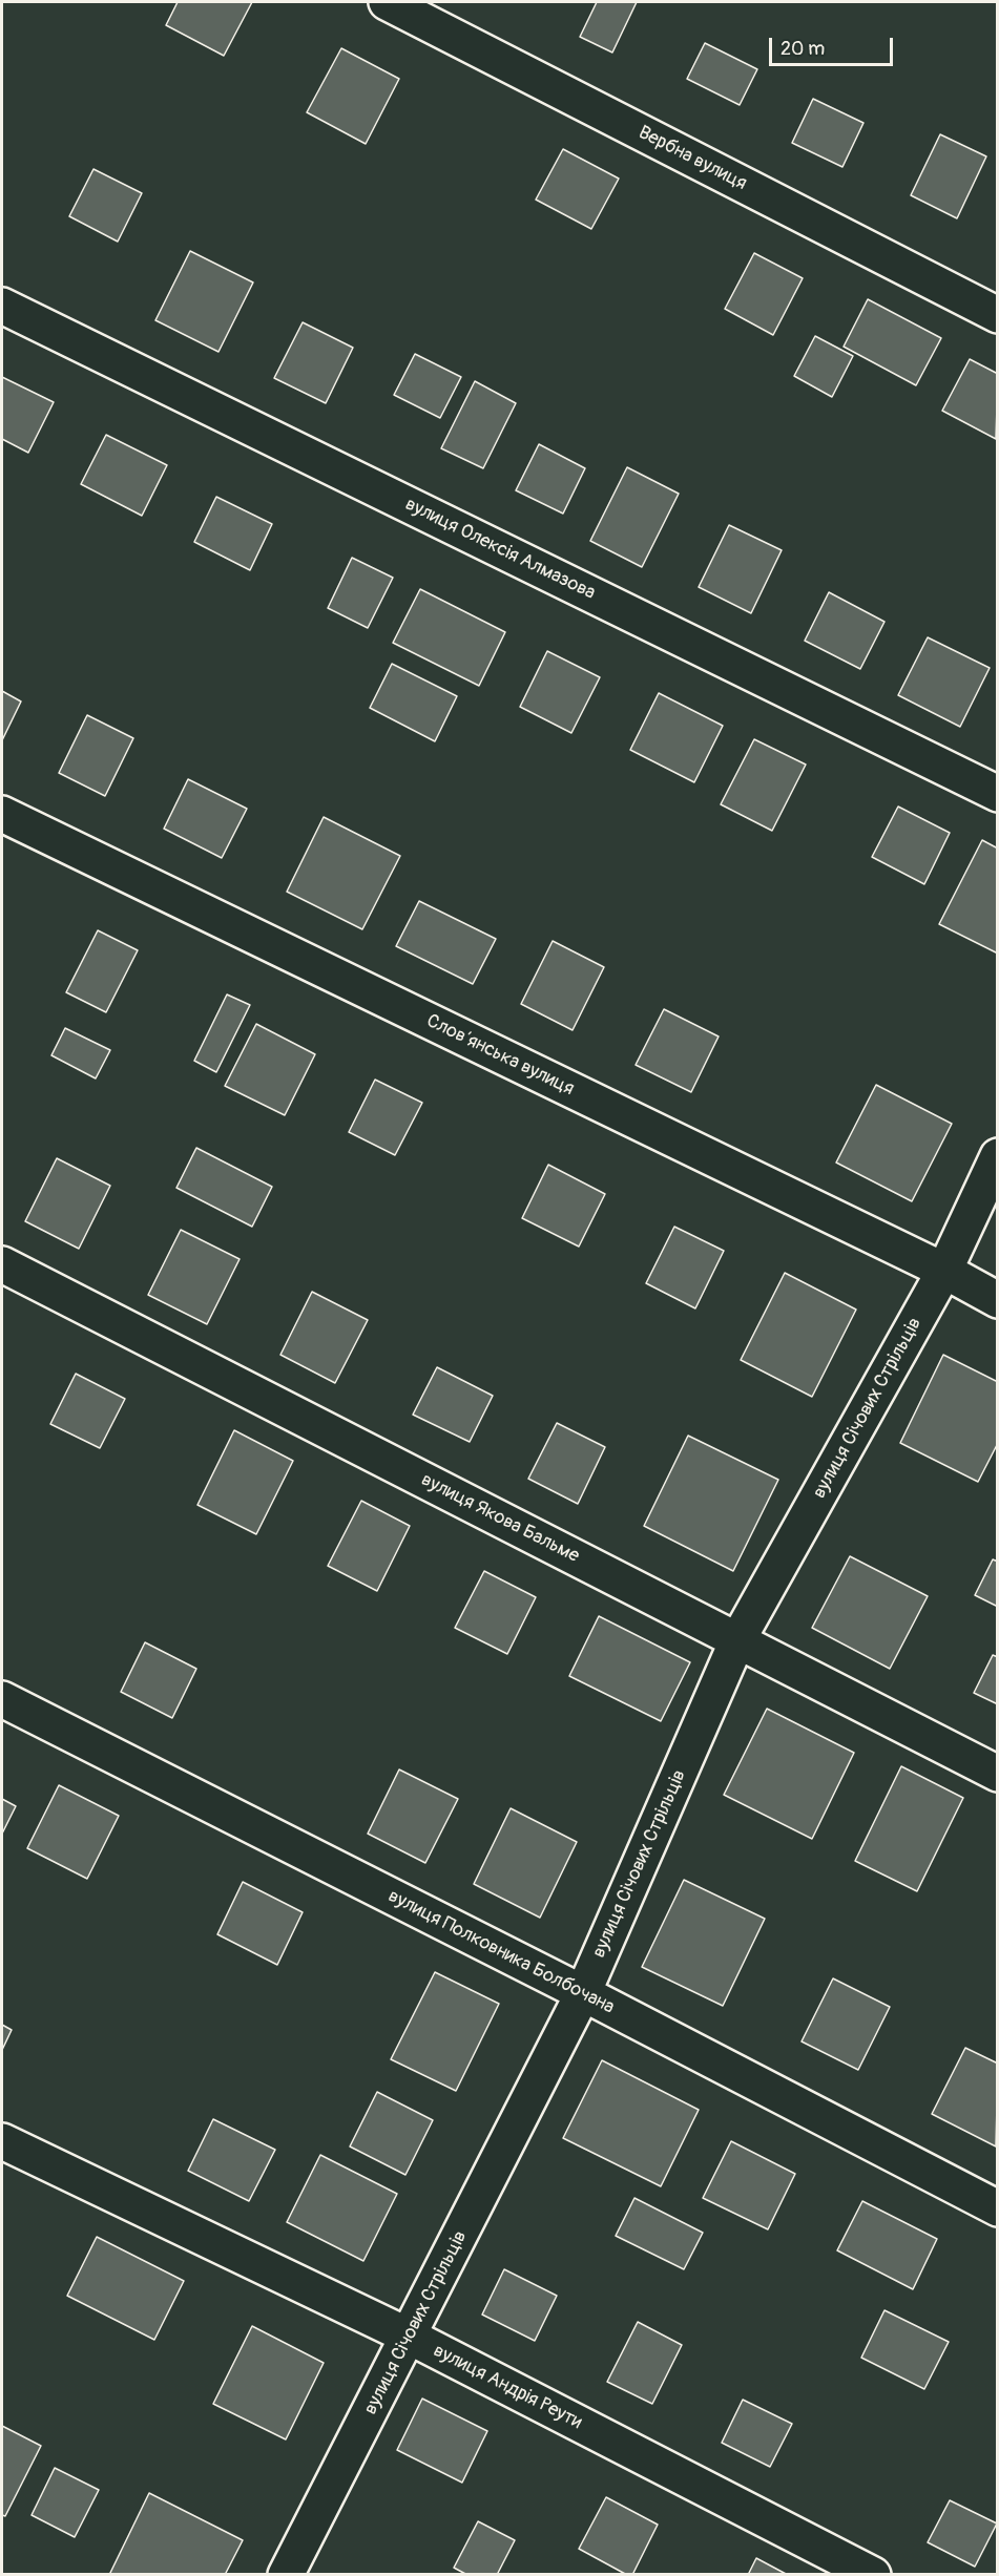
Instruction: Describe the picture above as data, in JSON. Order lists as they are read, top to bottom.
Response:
{
  "streets": {
    "street": [
      "Вербна вулиця",
      "вулиця Олексія Алмазова",
      "Словʼянська вулиця",
      "вулиця Січових Стрільців",
      "вулиця Якова Бальме",
      "вулиця Полковника Болбочана",
      "вулиця Андрія Реути"
    ]
  },
  "crossings": [
    ["Словʼянська вулиця", "вулиця Січових Стрільців"],
    ["вулиця Січових Стрільців", "вулиця Якова Бальме"],
    ["вулиця Січових Стрільців", "вулиця Полковника Болбочана"],
    ["вулиця Січових Стрільців", "вулиця Андрія Реути"]
  ],
  "scale_bar": "20 m"
}
